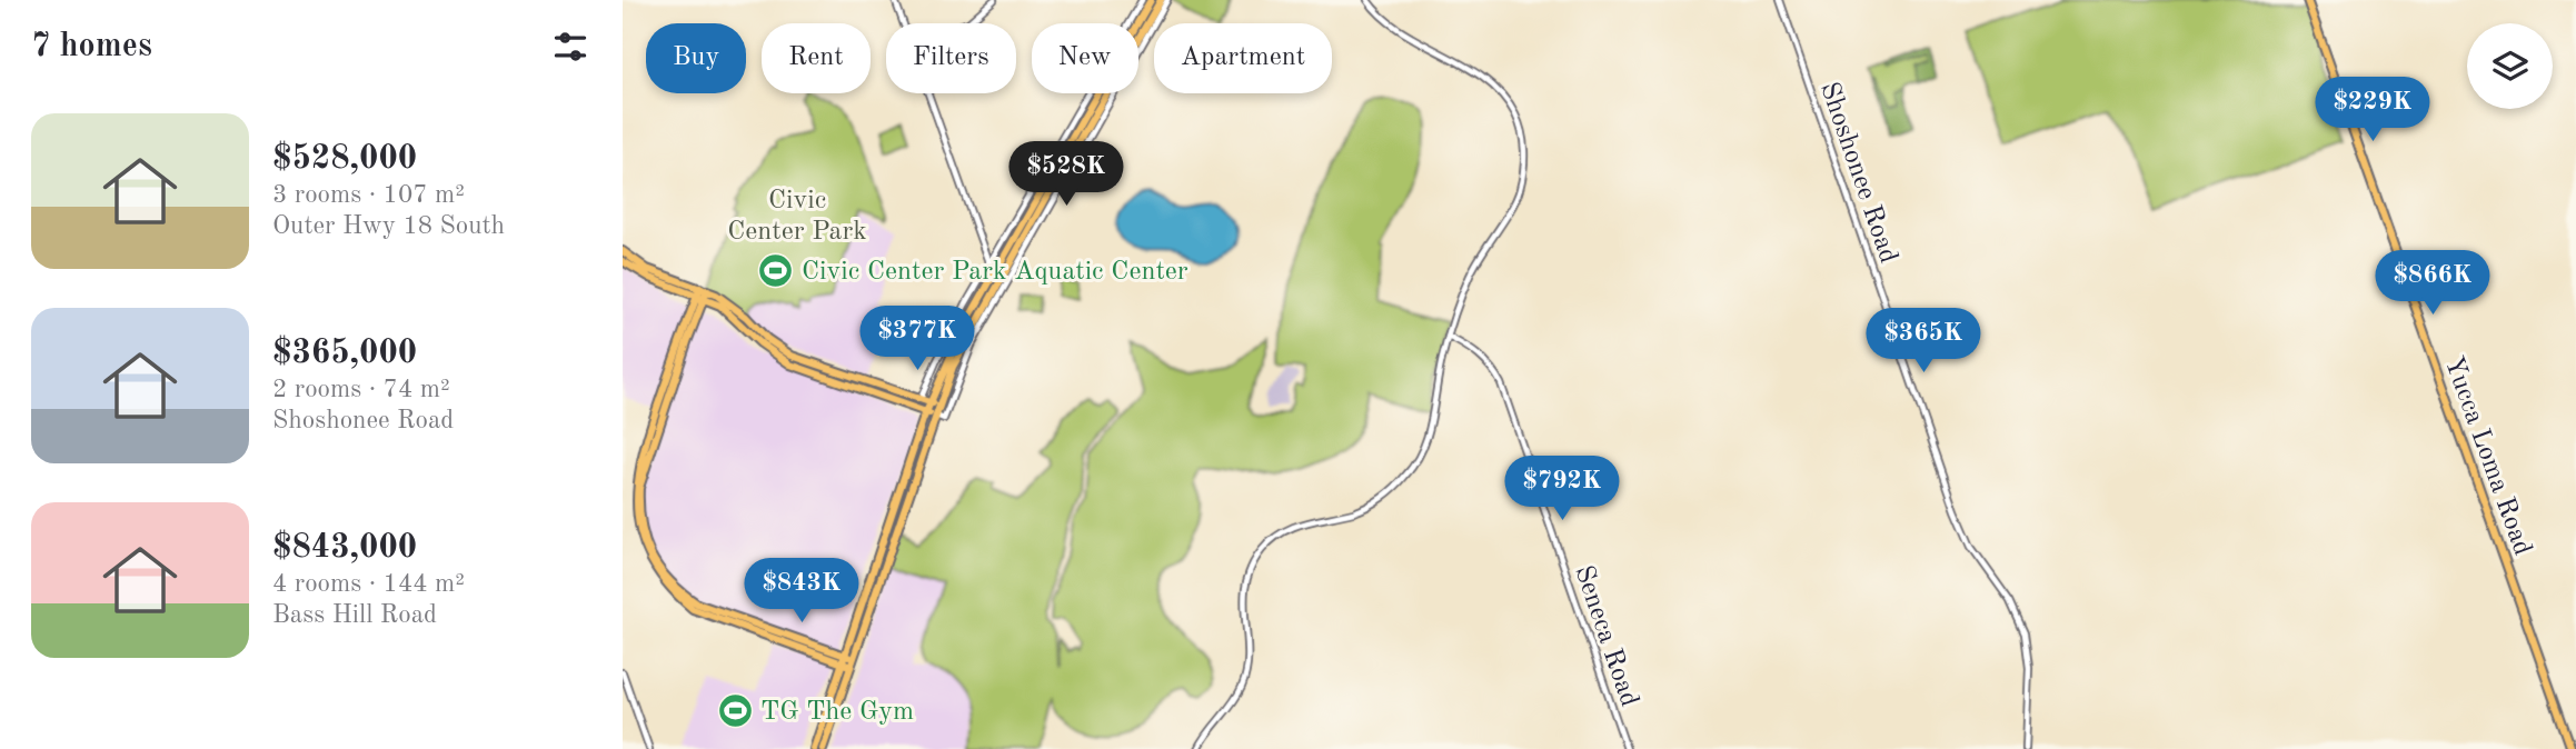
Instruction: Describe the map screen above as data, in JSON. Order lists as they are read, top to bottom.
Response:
{
  "streets": {
    "main road": ["Yucca Loma Road"],
    "street": ["Shoshonee Road", "Seneca Road"]
  },
  "parks": ["Civic Center Park"],
  "places": {
    "sports": ["Civic Center Park Aquatic Center", "TG The Gym"]
  },
  "page": {
    "heading": "7 homes",
    "chip": [
      "Buy",
      "Rent",
      "Filters",
      "New",
      "Apartment"
    ],
    "price": [
      "$229K",
      "$528K",
      "$866K",
      "$377K",
      "$365K",
      "$792K",
      "$843K"
    ],
    "list": [
      {
        "name": "$528,000",
        "note": "3 rooms · 107 m² · Outer Hwy 18 South"
      },
      {
        "name": "$365,000",
        "note": "2 rooms · 74 m² · Shoshonee Road"
      },
      {
        "name": "$843,000",
        "note": "4 rooms · 144 m² · Bass Hill Road"
      }
    ]
  }
}
